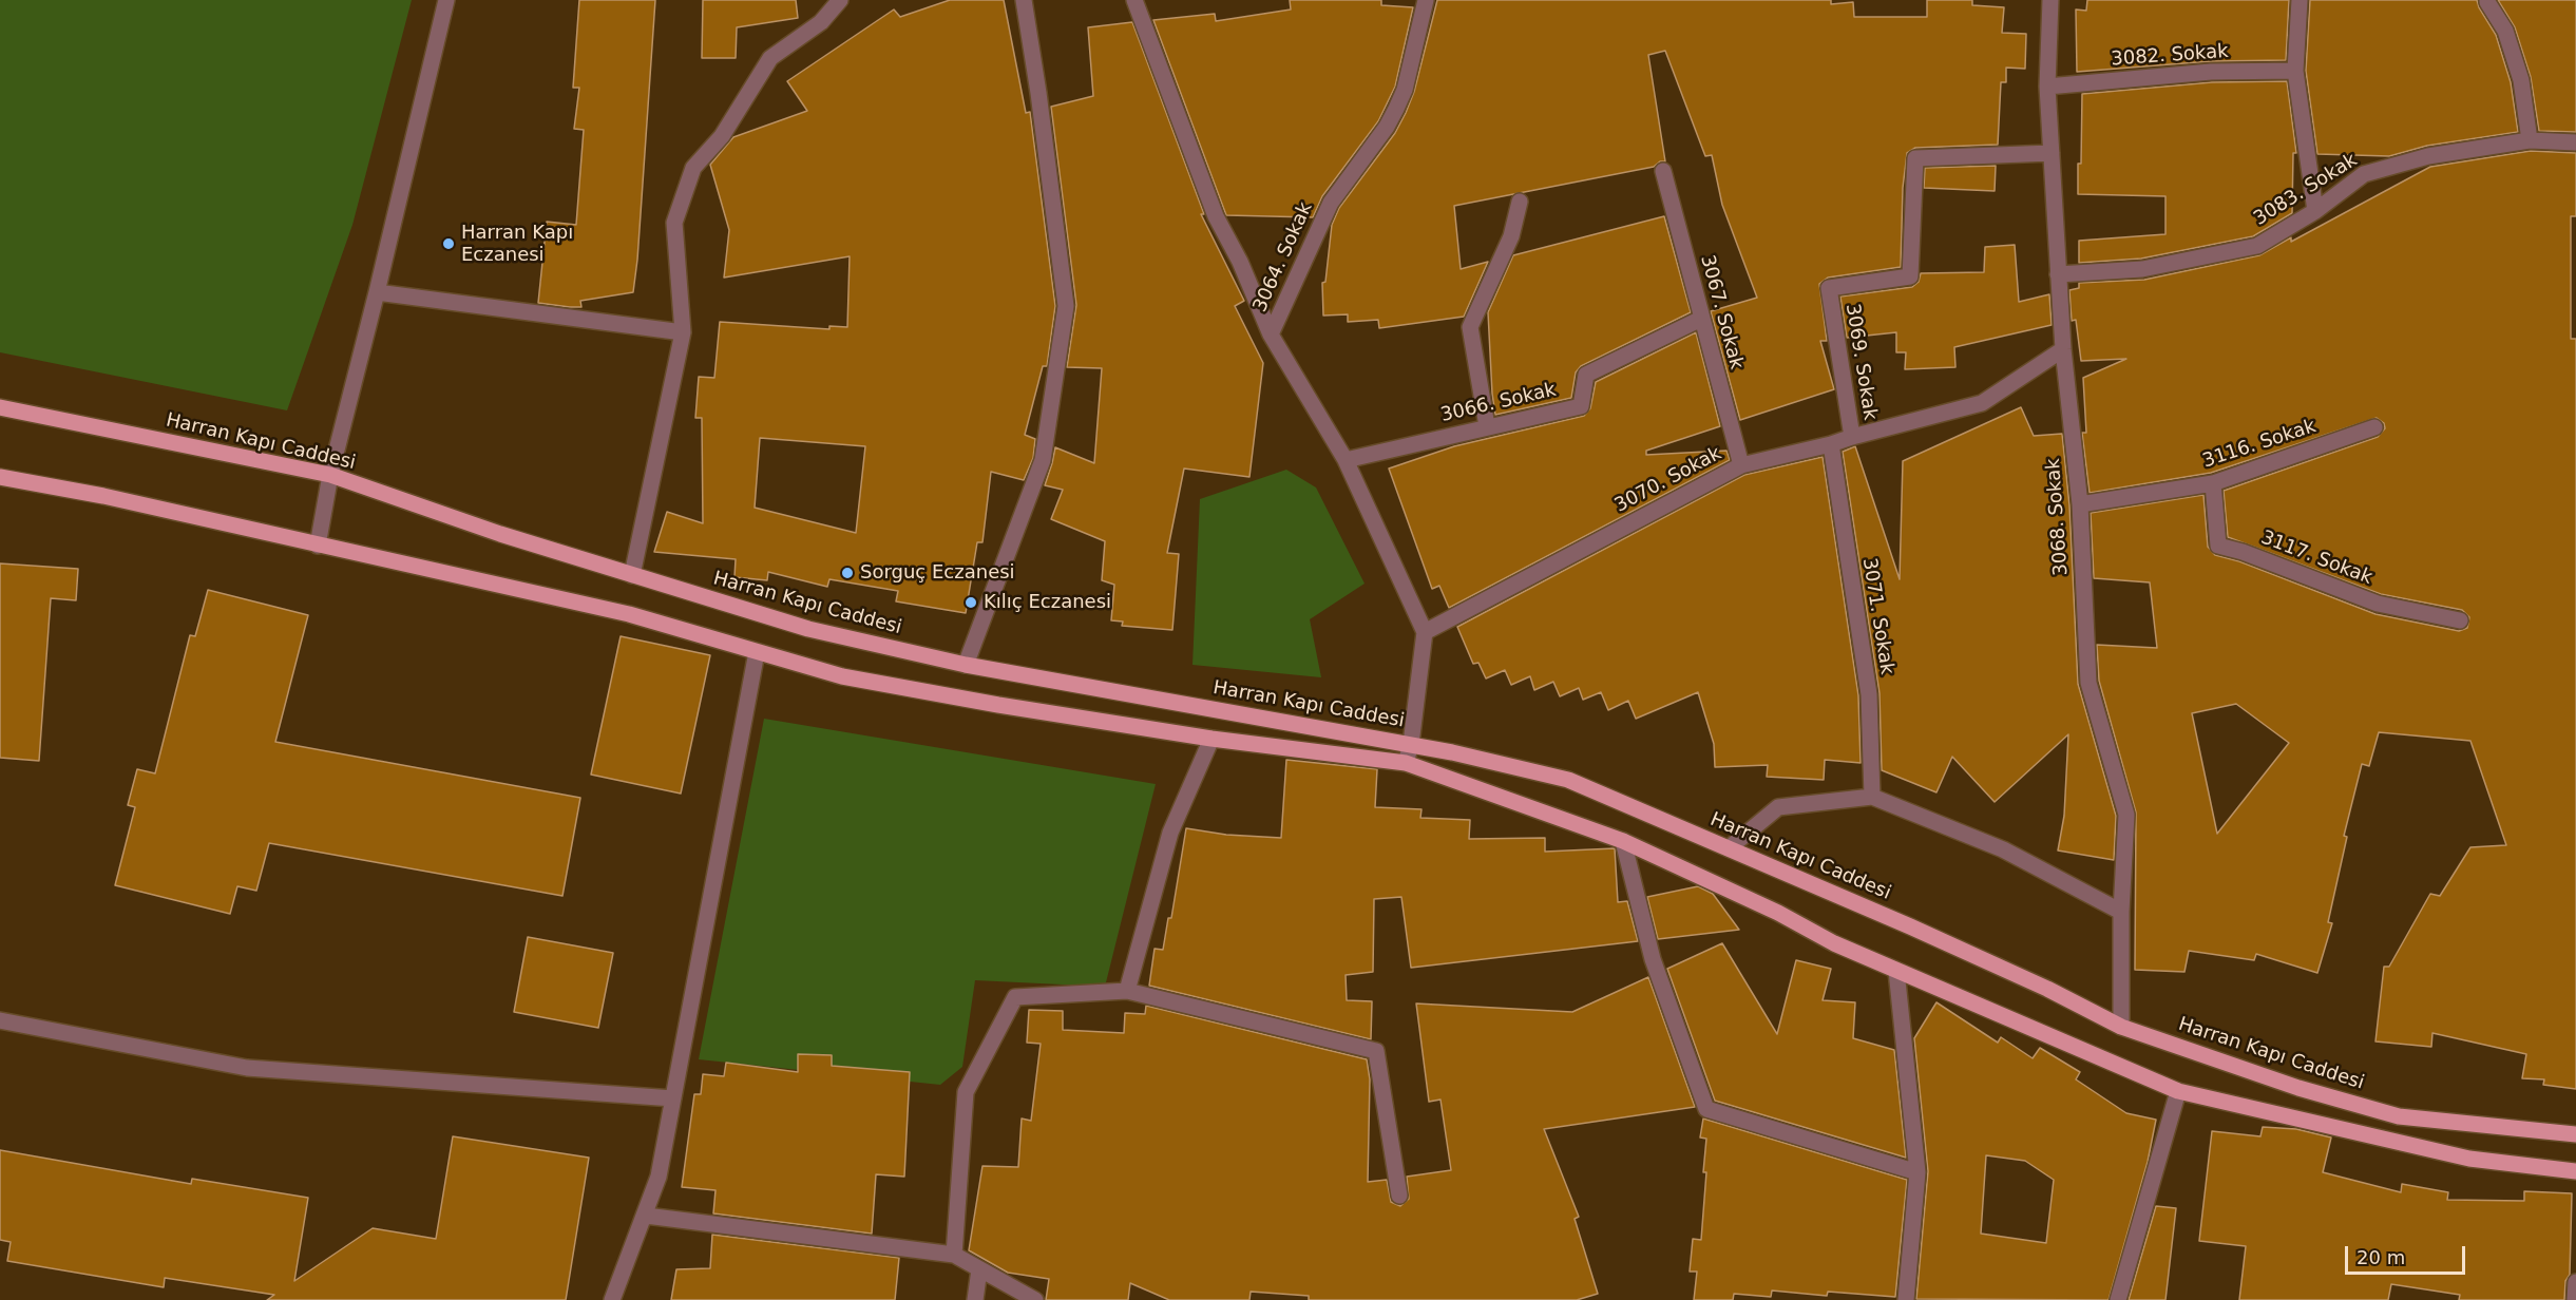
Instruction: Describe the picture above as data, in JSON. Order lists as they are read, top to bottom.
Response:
{
  "streets": {
    "main road": ["Harran Kapı Caddesi"],
    "street": [
      "3082. Sokak",
      "3083. Sokak",
      "3064. Sokak",
      "3067. Sokak",
      "3069. Sokak",
      "3066. Sokak",
      "3116. Sokak",
      "3070. Sokak",
      "3068. Sokak",
      "3117. Sokak",
      "3071. Sokak"
    ]
  },
  "crossings": [
    ["3082. Sokak", "3068. Sokak"],
    ["3083. Sokak", "3068. Sokak"],
    ["3064. Sokak", "3066. Sokak"],
    ["3064. Sokak", "3070. Sokak"],
    ["3067. Sokak", "3066. Sokak"],
    ["3067. Sokak", "3070. Sokak"],
    ["3069. Sokak", "3070. Sokak"],
    ["3069. Sokak", "3068. Sokak"],
    ["Harran Kapı Caddesi", "3068. Sokak"],
    ["3116. Sokak", "3068. Sokak"],
    ["3116. Sokak", "3117. Sokak"],
    ["3070. Sokak", "3068. Sokak"],
    ["3070. Sokak", "3071. Sokak"]
  ],
  "places": ["Harran Kapı Eczanesi", "Sorguç Eczanesi", "Kılıç Eczanesi"],
  "scale_bar": "20 m"
}
